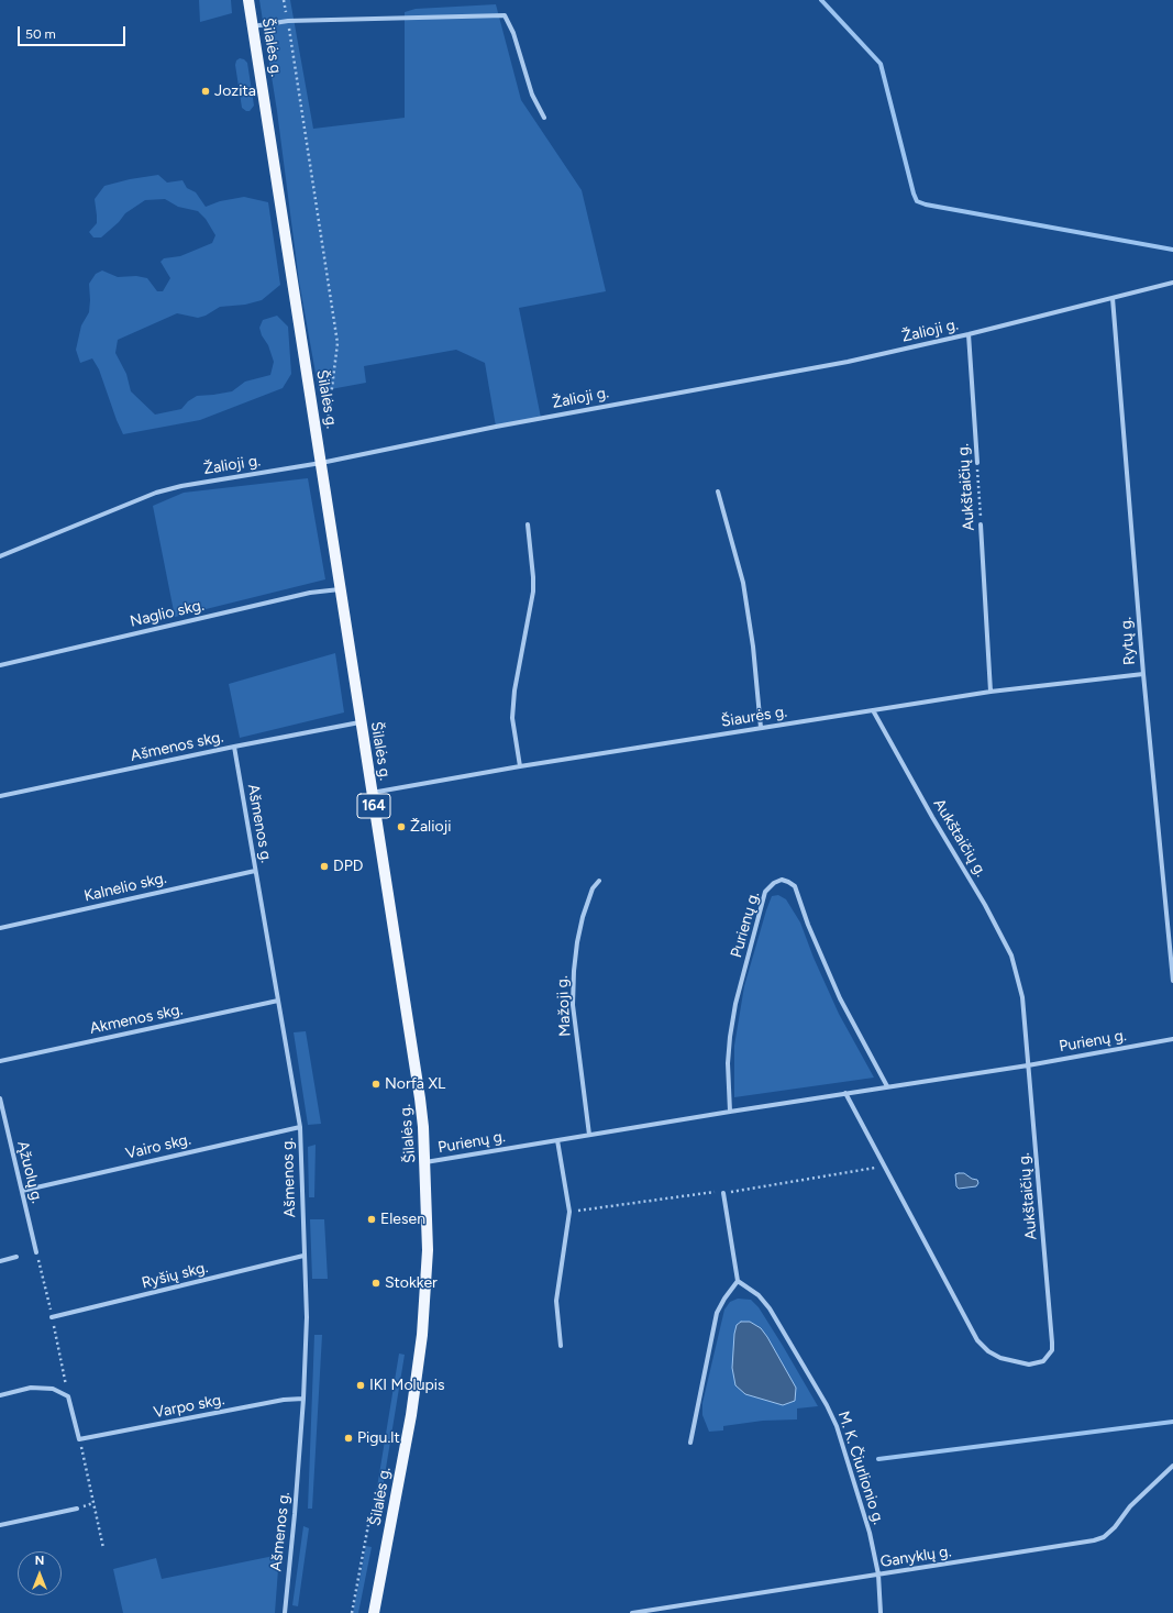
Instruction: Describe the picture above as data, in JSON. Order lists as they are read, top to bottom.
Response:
{
  "streets": {
    "main road": ["Šilalės g.", "164"],
    "street": [
      "Žalioji g.",
      "Aukštaičių g.",
      "Naglio skg.",
      "Rytų g.",
      "Šiaurės g.",
      "Ašmenos skg.",
      "Ašmenos g.",
      "Kalnelio skg.",
      "Purienų g.",
      "Mažoji g.",
      "Akmenos skg.",
      "Vairo skg.",
      "Ąžuolų g.",
      "Ryšių skg.",
      "Varpo skg.",
      "M. K. Čiurlionio g.",
      "Ganyklų g."
    ]
  },
  "crossings": [
    ["Šilalės g.", "Žalioji g."],
    ["Šilalės g.", "Naglio skg."],
    ["Šilalės g.", "Šiaurės g."],
    ["Šilalės g.", "Ašmenos skg."],
    ["Šilalės g.", "Purienų g."],
    ["Žalioji g.", "Aukštaičių g."],
    ["Žalioji g.", "Rytų g."],
    ["Aukštaičių g.", "Šiaurės g."],
    ["Aukštaičių g.", "Purienų g."],
    ["Rytų g.", "Šiaurės g."],
    ["Ašmenos skg.", "Ašmenos g."],
    ["Ašmenos g.", "Kalnelio skg."],
    ["Ašmenos g.", "Akmenos skg."],
    ["Ašmenos g.", "Vairo skg."],
    ["Ašmenos g.", "Ryšių skg."],
    ["Ašmenos g.", "Varpo skg."],
    ["Purienų g.", "Mažoji g."],
    ["Vairo skg.", "Ąžuolų g."],
    ["M. K. Čiurlionio g.", "Ganyklų g."]
  ],
  "places": [
    "Jozita",
    "Žalioji",
    "DPD",
    "Norfa XL",
    "Elesen",
    "Stokker",
    "IKI Molupis",
    "Pigu.lt"
  ],
  "scale_bar": "50 m",
  "north": "top"
}
